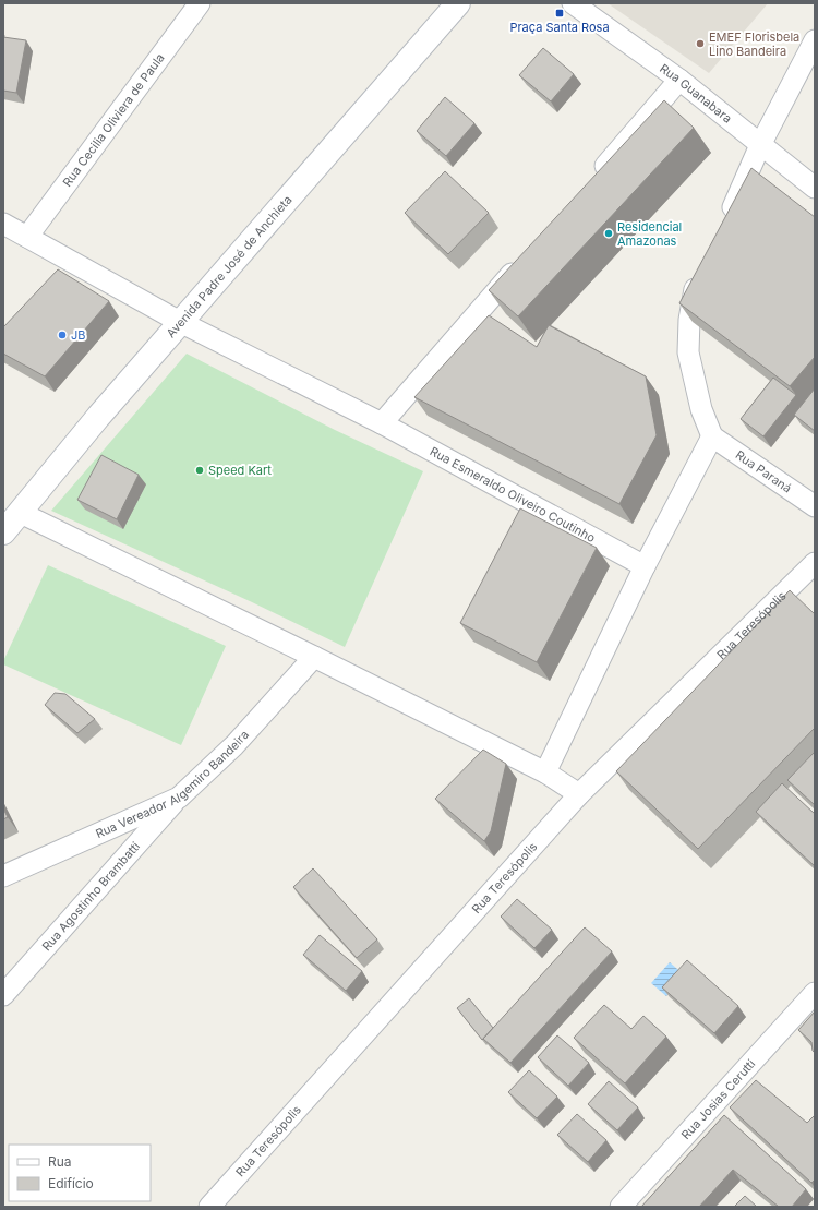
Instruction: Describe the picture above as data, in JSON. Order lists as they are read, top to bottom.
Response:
{
  "streets": {
    "main road": ["Avenida Padre José de Anchieta"],
    "street": [
      "Rua Guanabara",
      "Rua Cecilia Oliviera de Paula",
      "Rua Paraná",
      "Rua Esmeraldo Oliveiro Coutinho",
      "Rua Teresópolis",
      "Rua Vereador Algemiro Bandeira",
      "Rua Agostinho Brambatti",
      "Rua Josias Cerutti"
    ]
  },
  "crossings": [
    ["Rua Cecilia Oliviera de Paula", "Rua Esmeraldo Oliveiro Coutinho"],
    ["Avenida Padre José de Anchieta", "Rua Esmeraldo Oliveiro Coutinho"],
    ["Rua Vereador Algemiro Bandeira", "Rua Agostinho Brambatti"]
  ],
  "places": {
    "transit": ["Praça Santa Rosa"],
    "other": [
      "EMEF Florisbela Lino Bandeira",
      "Residencial Amazonas",
      "JB",
      "Speed Kart"
    ]
  },
  "legend": ["Rua", "Edifício"]
}
